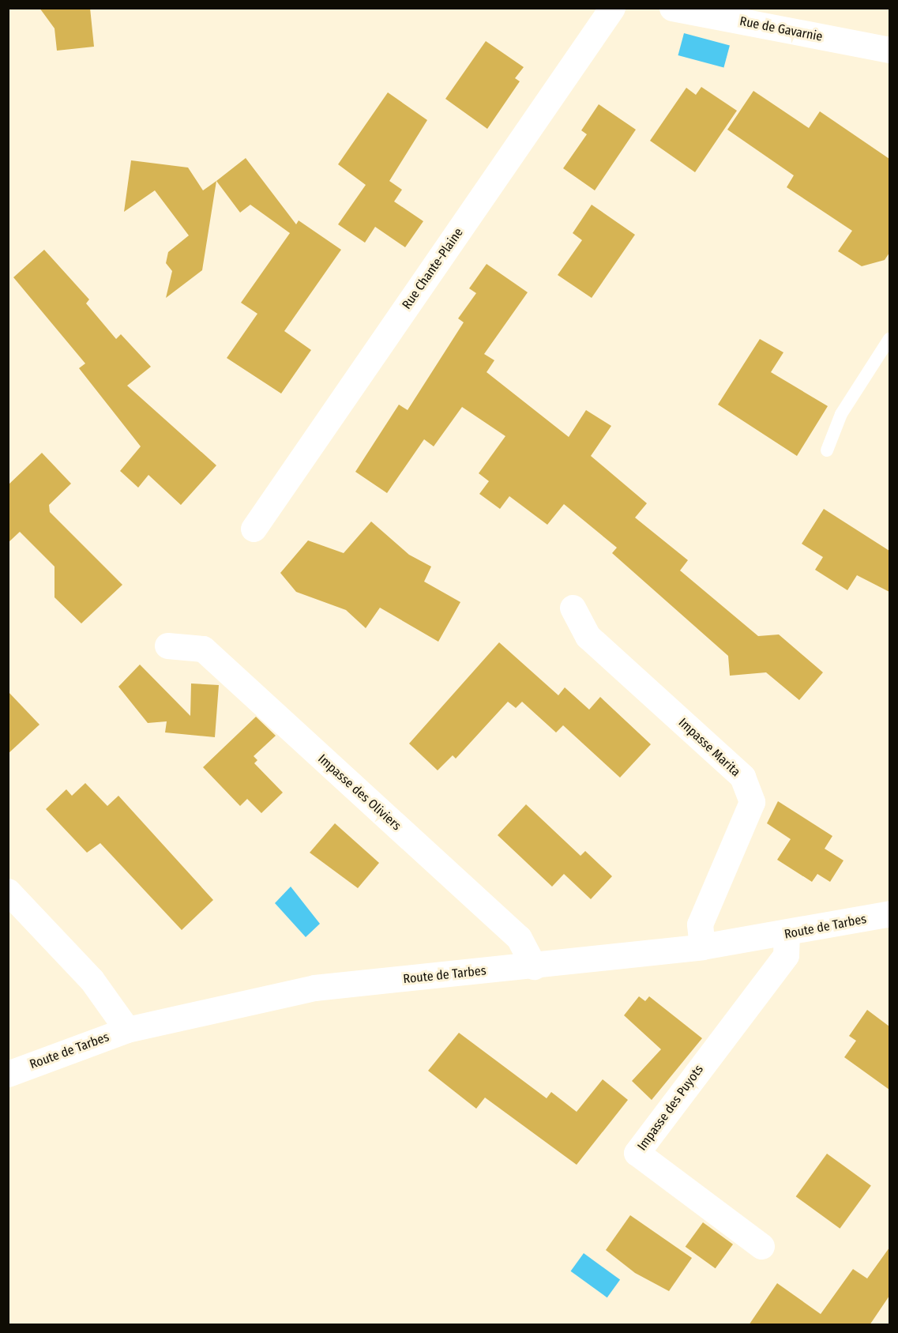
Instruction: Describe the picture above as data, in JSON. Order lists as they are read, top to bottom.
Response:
{
  "streets": {
    "street": [
      "Rue de Gavarnie",
      "Rue Chante-Plaine",
      "Impasse Marita",
      "Impasse des Oliviers",
      "Route de Tarbes",
      "Impasse des Puyots"
    ]
  },
  "crossings": [
    ["Impasse Marita", "Route de Tarbes"],
    ["Impasse des Oliviers", "Route de Tarbes"],
    ["Route de Tarbes", "Impasse des Puyots"]
  ]
}
